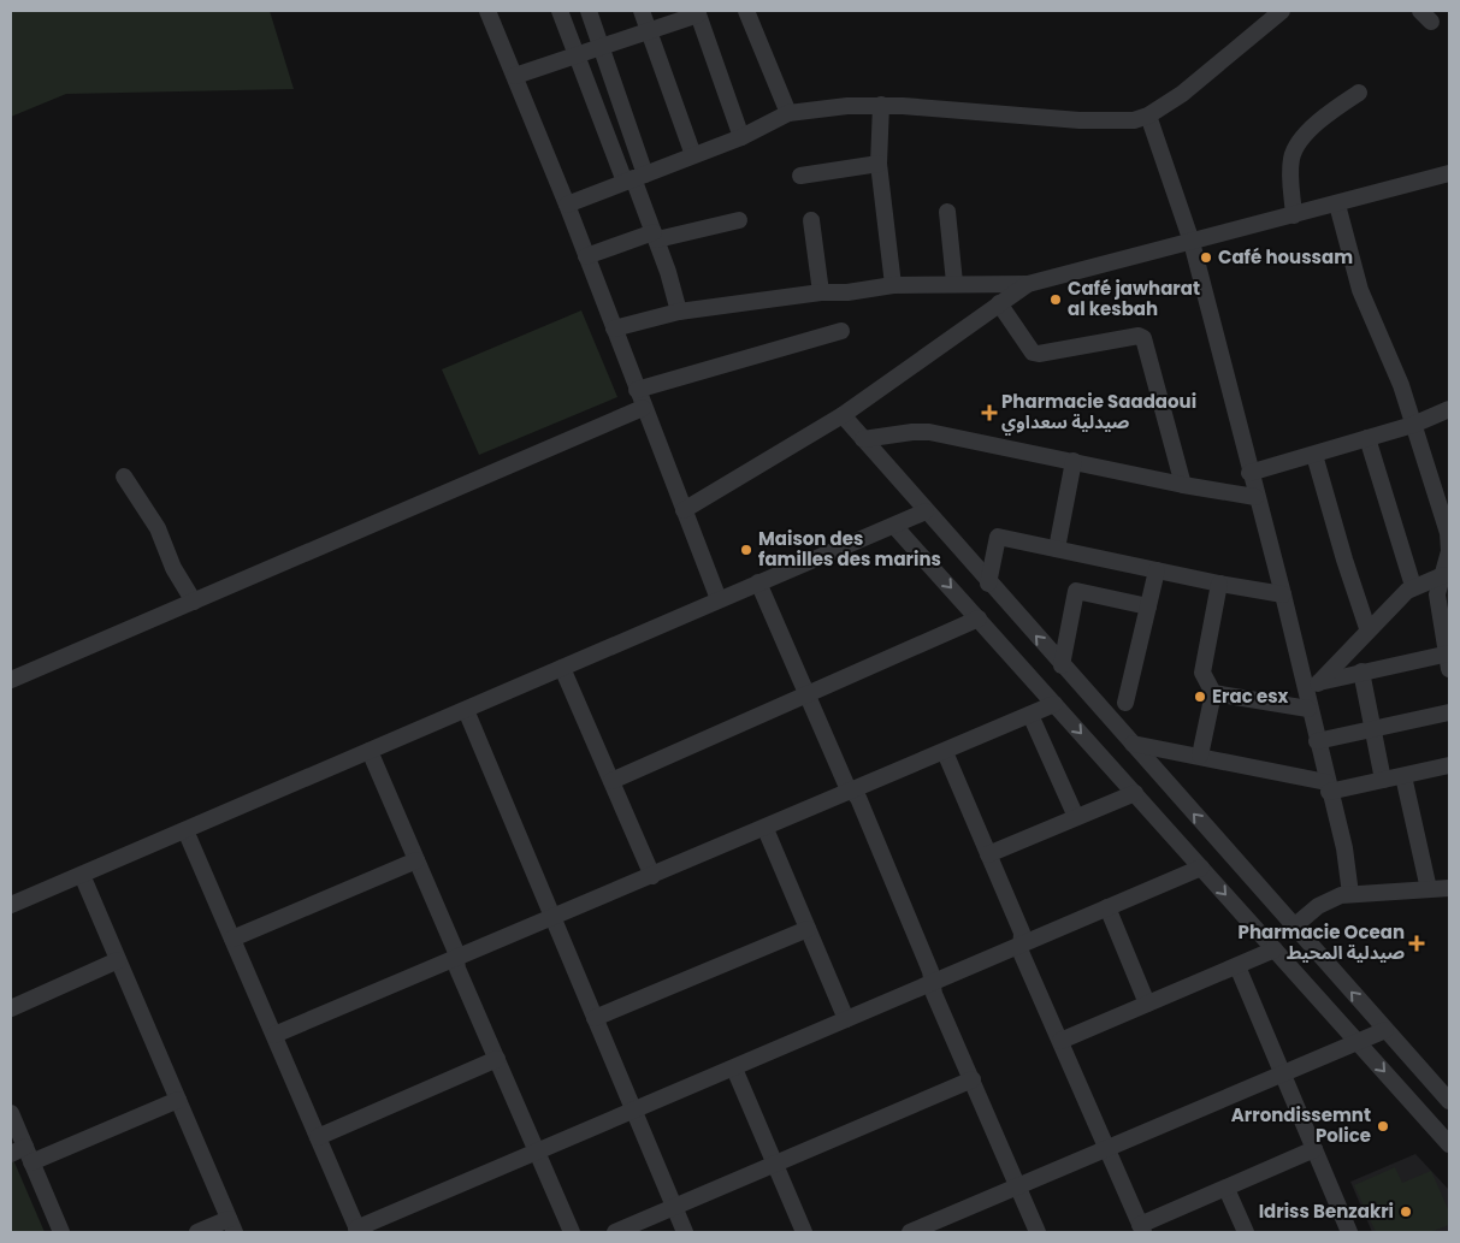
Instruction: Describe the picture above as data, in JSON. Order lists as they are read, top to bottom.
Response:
{
  "places": {
    "other": [
      "Café houssam",
      "Café jawharat al kesbah",
      "Maison des familles des marins",
      "Erac esx",
      "Arrondissemnt Police",
      "Idriss Benzakri"
    ],
    "health": ["Pharmacie Saadaoui صيدلية سعداوي", "Pharmacie Ocean صيدلية المحيط"]
  }
}
